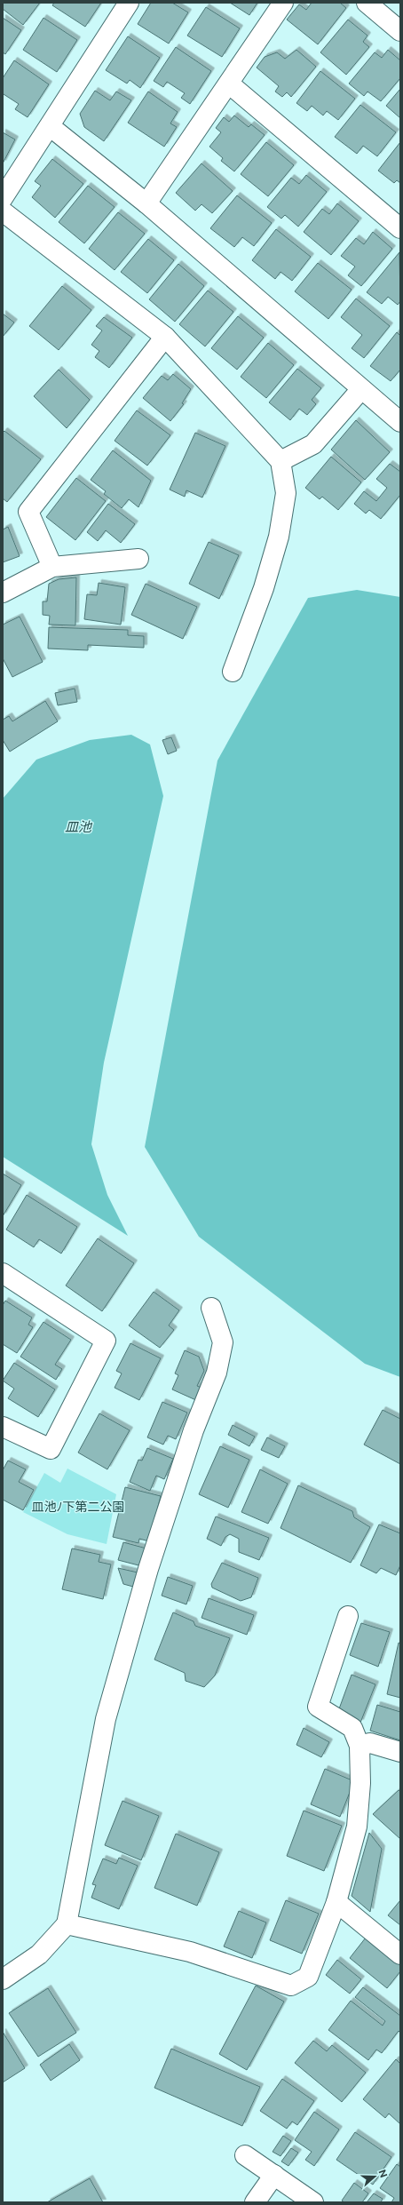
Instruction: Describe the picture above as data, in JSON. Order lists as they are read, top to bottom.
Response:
{
  "water": ["皿池"],
  "parks": ["皿池ﾉ下第二公園"],
  "north": "right"
}
